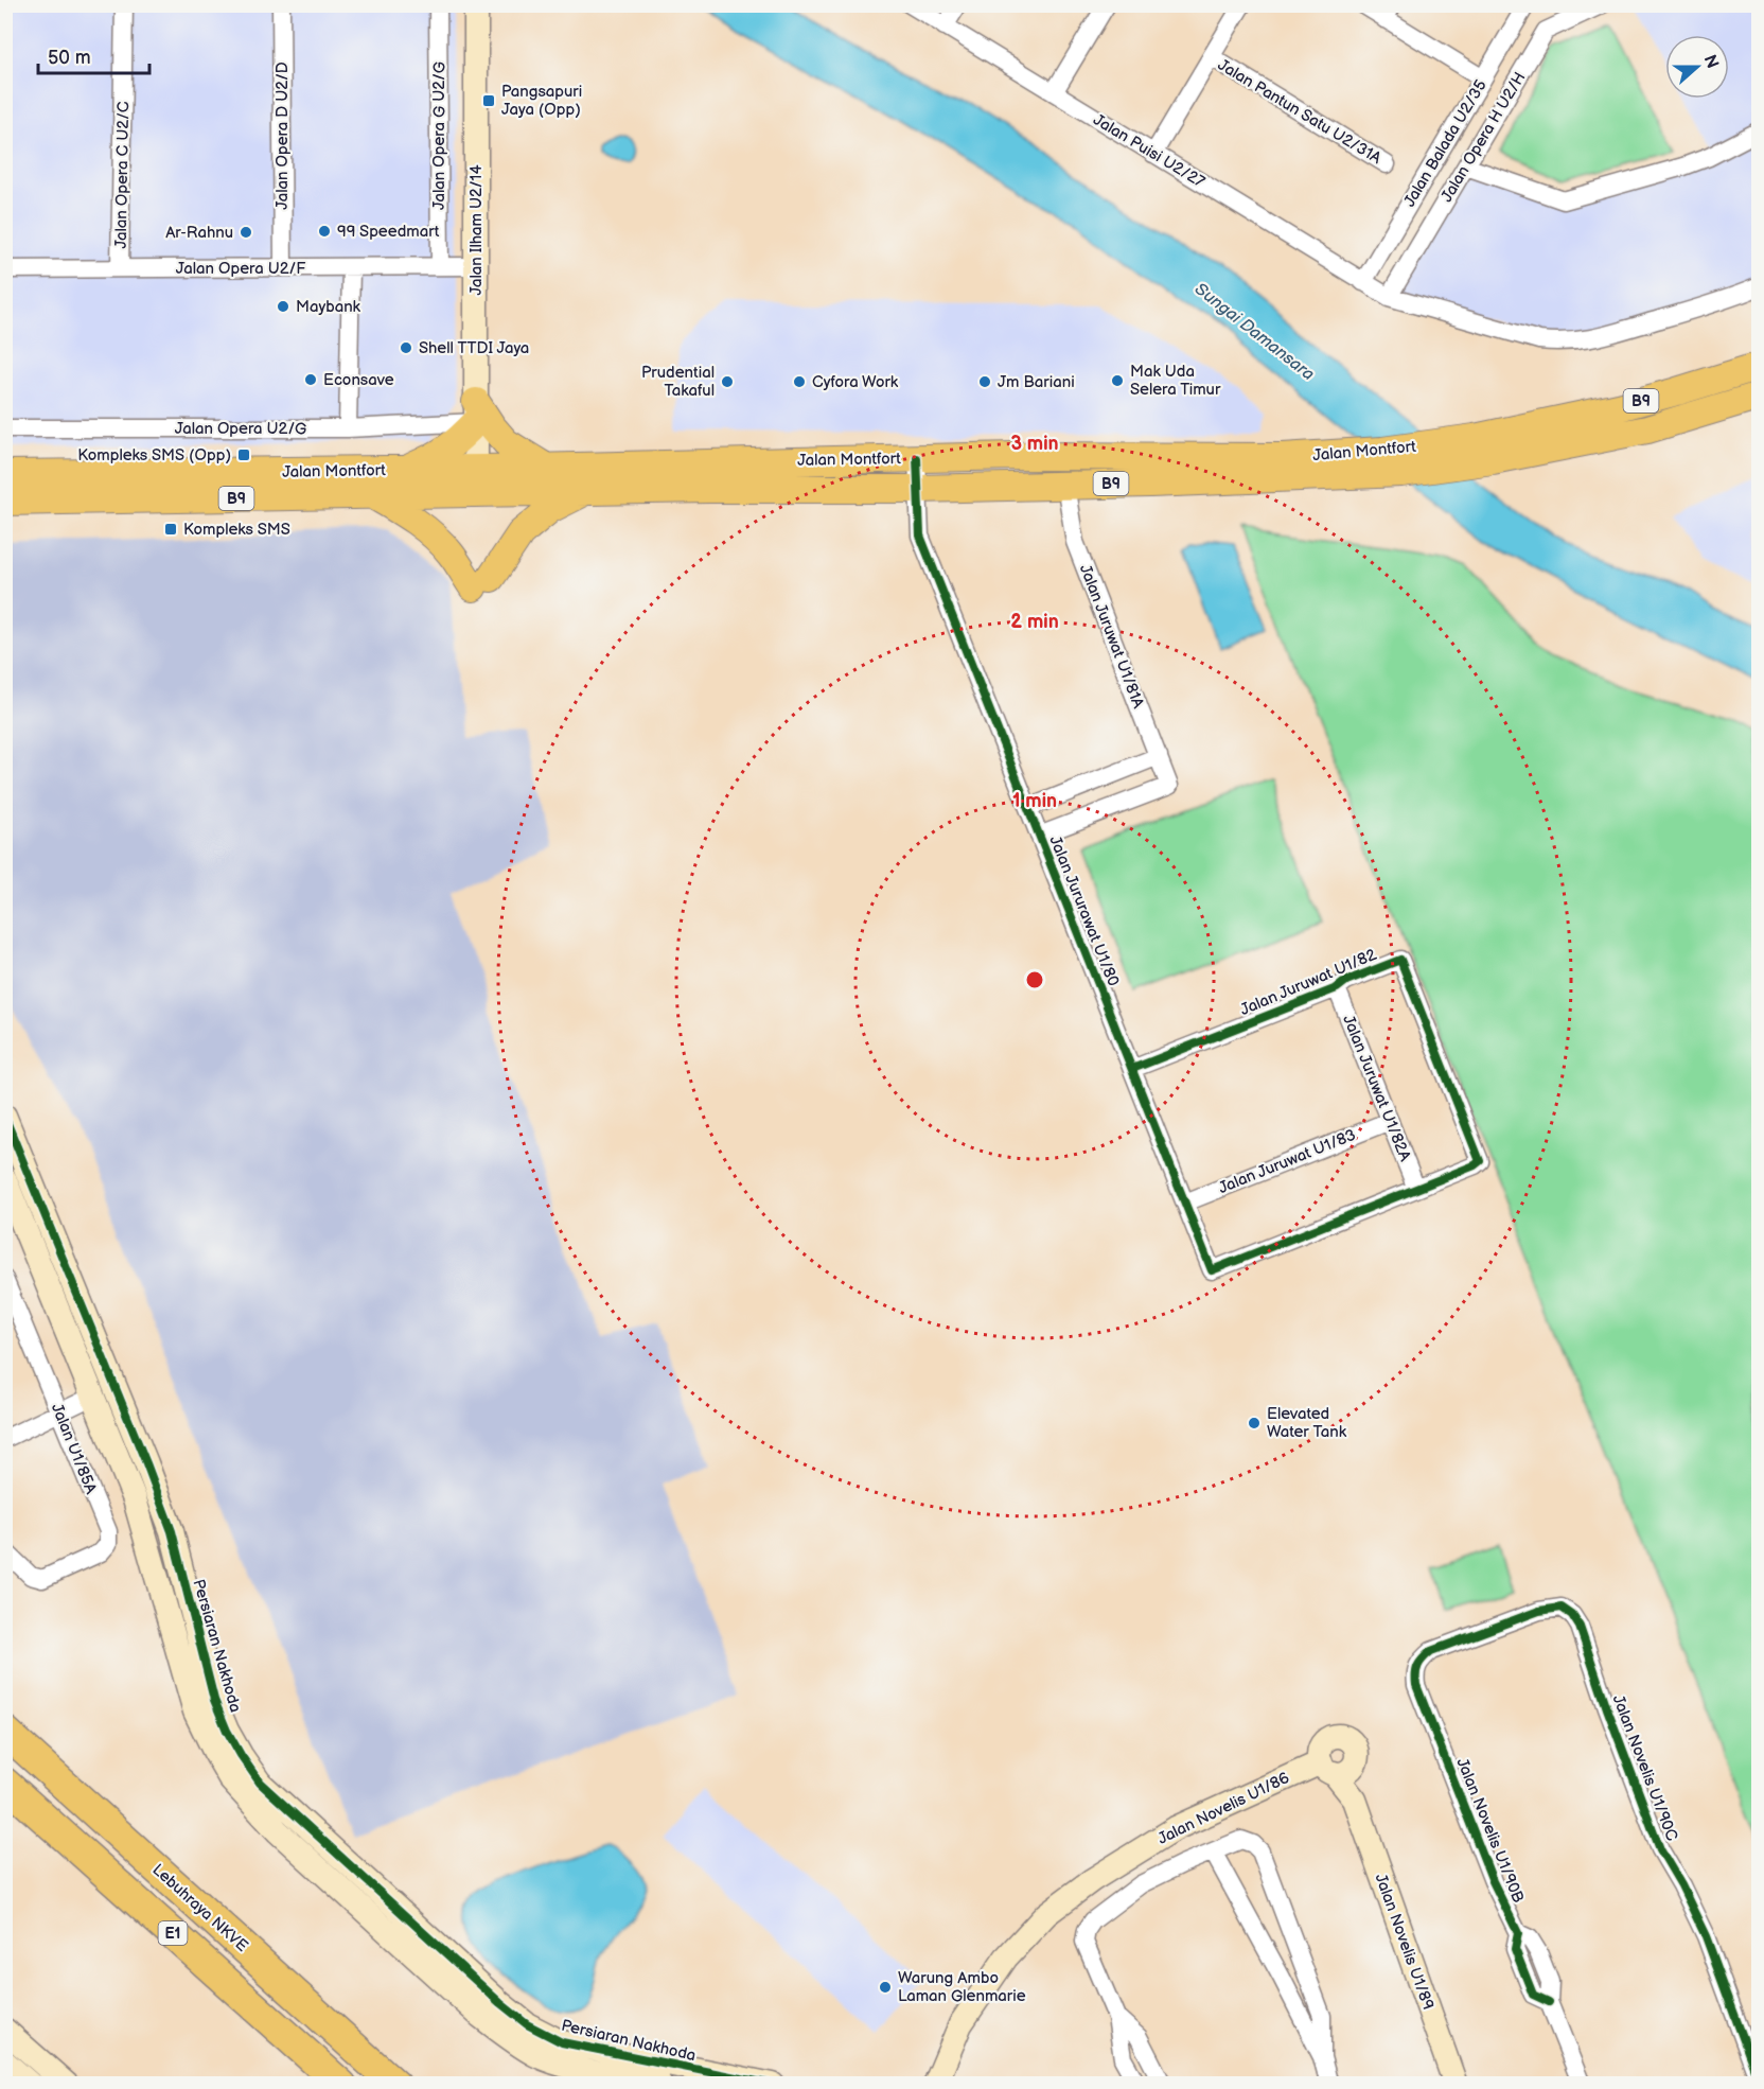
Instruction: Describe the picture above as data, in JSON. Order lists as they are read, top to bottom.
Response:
{
  "streets": {
    "highway": ["Lebuhraya NKVE", "E1"],
    "main road": ["B9", "Jalan Montfort"],
    "street": [
      "Jalan Pantun Satu U2/31A",
      "Jalan Opera D U2/D",
      "Jalan Opera G U2/G",
      "Jalan Opera H U2/H",
      "Jalan Balada U2/35",
      "Jalan Puisi U2/27",
      "Jalan Opera C U2/C",
      "Jalan Ilham U2/14",
      "Jalan Opera U2/F",
      "Jalan Opera U2/G",
      "Jalan Juruwat U1/81A",
      "Jalan Jururawat U1/80",
      "Jalan Juruwat U1/82",
      "Jalan Juruwat U1/82A",
      "Jalan Juruwat U1/83",
      "Jalan U1/85A",
      "Persiaran Nakhoda",
      "Jalan Novelis U1/90C",
      "Jalan Novelis U1/86",
      "Jalan Novelis U1/90B",
      "Jalan Novelis U1/89"
    ]
  },
  "crossings": [
    ["Jalan Opera D U2/D", "Jalan Opera U2/F"],
    ["Jalan Opera G U2/G", "Jalan Opera U2/F"],
    ["Jalan Opera H U2/H", "Jalan Puisi U2/27"],
    ["Jalan Balada U2/35", "Jalan Puisi U2/27"],
    ["Jalan Opera C U2/C", "Jalan Opera U2/F"],
    ["Jalan Ilham U2/14", "Jalan Opera U2/F"],
    ["Jalan Ilham U2/14", "Jalan Opera U2/G"],
    ["Jalan Ilham U2/14", "Jalan Montfort"],
    ["Jalan Montfort", "Jalan Juruwat U1/81A"],
    ["Jalan Montfort", "Jalan Jururawat U1/80"],
    ["Jalan Juruwat U1/81A", "Jalan Jururawat U1/80"],
    ["Jalan Jururawat U1/80", "Jalan Juruwat U1/82"],
    ["Jalan Jururawat U1/80", "Jalan Juruwat U1/82A"],
    ["Jalan Jururawat U1/80", "Jalan Juruwat U1/83"],
    ["Jalan Juruwat U1/82", "Jalan Juruwat U1/82A"],
    ["Jalan Juruwat U1/82A", "Jalan Juruwat U1/83"],
    ["Jalan Novelis U1/90C", "Jalan Novelis U1/90B"],
    ["Jalan Novelis U1/86", "Jalan Novelis U1/89"]
  ],
  "water": ["Sungai Damansara"],
  "places": {
    "transit": ["Pangsapuri Jaya (Opp)", "Kompleks SMS (Opp)", "Kompleks SMS"],
    "other": [
      "99 Speedmart",
      "Ar-Rahnu",
      "Maybank",
      "Shell TTDI Jaya",
      "Econsave",
      "Mak Uda Selera Timur",
      "Prudential Takaful",
      "Cyfora Work",
      "Jm Bariani",
      "Elevated Water Tank",
      "Warung Ambo Laman Glenmarie"
    ]
  },
  "scale_bar": "50 m",
  "north": "right",
  "rings": ["3 min", "2 min", "1 min"]
}
